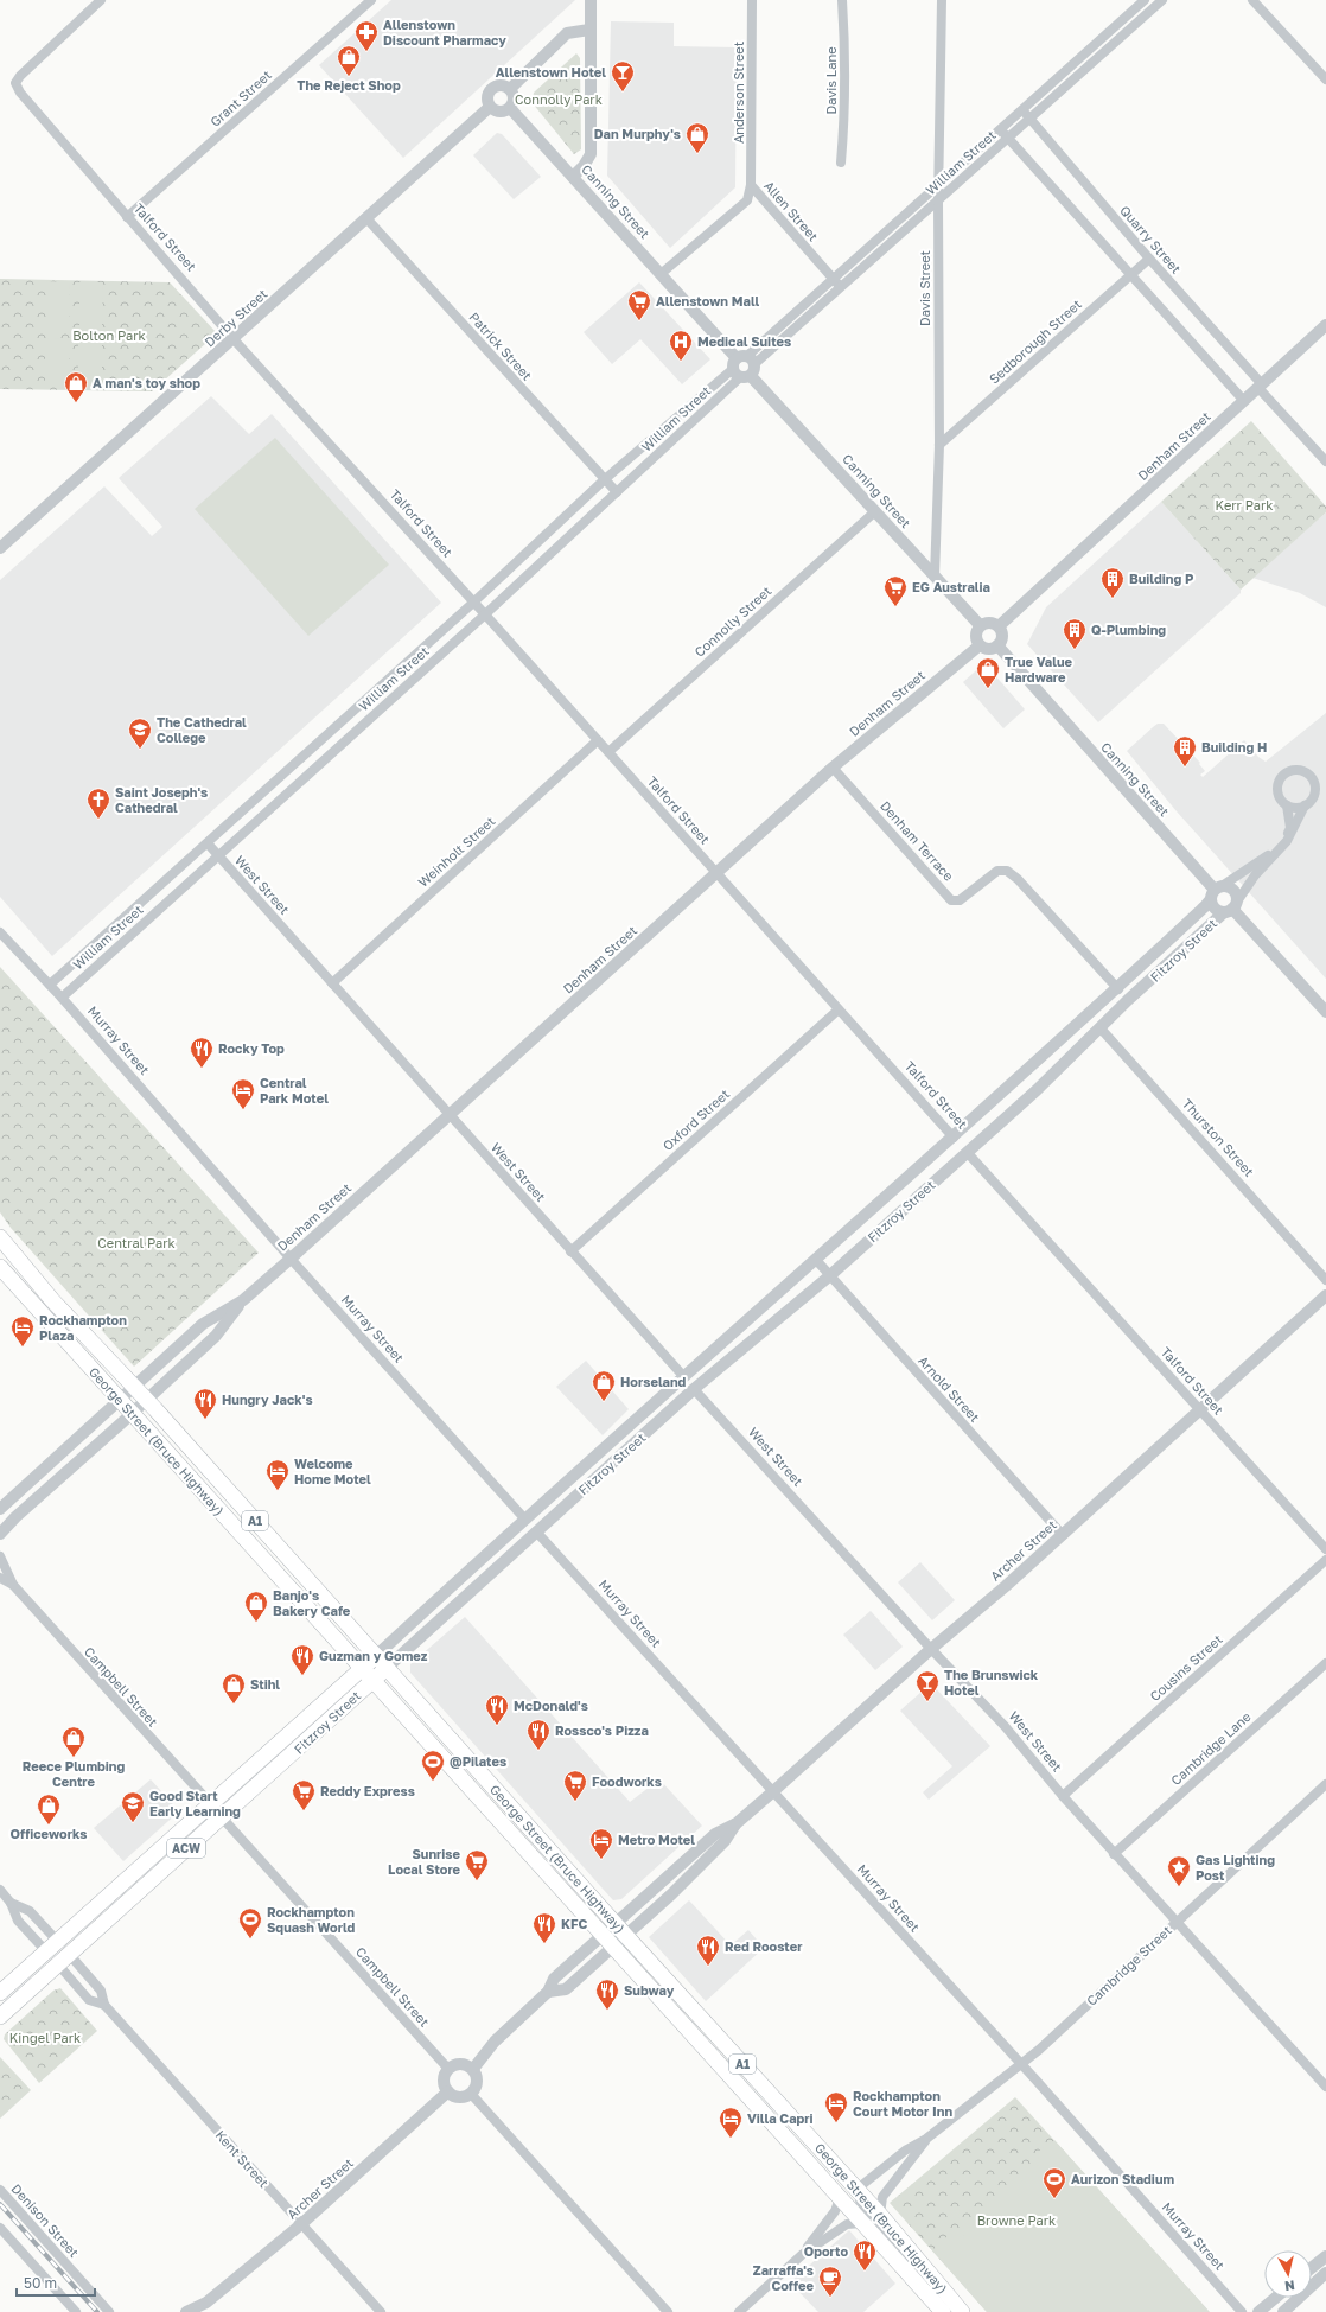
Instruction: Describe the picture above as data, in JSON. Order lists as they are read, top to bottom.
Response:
{
  "streets": {
    "main road": [
      "Fitzroy Street",
      "George Street (Bruce Highway)",
      "A1",
      "ACW",
      "Kent Street"
    ],
    "street": [
      "Davis Lane",
      "Anderson Street",
      "Grant Street",
      "William Street",
      "Canning Street",
      "Allen Street",
      "Talford Street",
      "Quarry Street",
      "Davis Street",
      "Derby Street",
      "Sedborough Street",
      "Patrick Street",
      "Denham Street",
      "Connolly Street",
      "Denham Terrace",
      "Weinholt Street",
      "West Street",
      "Murray Street",
      "Oxford Street",
      "Thurston Street",
      "Arnold Street",
      "Archer Street",
      "Cousins Street",
      "Campbell Street",
      "Cambridge Lane",
      "Cambridge Street",
      "Denison Street"
    ]
  },
  "crossings": [
    ["Anderson Street", "Allen Street"],
    ["Grant Street", "Talford Street"],
    ["William Street", "Canning Street"],
    ["William Street", "Allen Street"],
    ["William Street", "Talford Street"],
    ["William Street", "Quarry Street"],
    ["William Street", "Davis Street"],
    ["William Street", "Patrick Street"],
    ["William Street", "West Street"],
    ["William Street", "Murray Street"],
    ["Canning Street", "Allen Street"],
    ["Canning Street", "Davis Street"],
    ["Canning Street", "Derby Street"],
    ["Canning Street", "Denham Street"],
    ["Canning Street", "Connolly Street"],
    ["Canning Street", "Fitzroy Street"],
    ["Talford Street", "Derby Street"],
    ["Talford Street", "Denham Street"],
    ["Talford Street", "Connolly Street"],
    ["Talford Street", "Weinholt Street"],
    ["Talford Street", "Fitzroy Street"],
    ["Talford Street", "Oxford Street"],
    ["Talford Street", "Archer Street"],
    ["Quarry Street", "Sedborough Street"],
    ["Quarry Street", "Denham Street"],
    ["Davis Street", "Sedborough Street"],
    ["Derby Street", "Patrick Street"],
    ["Denham Street", "Denham Terrace"],
    ["Denham Street", "West Street"],
    ["Denham Street", "Murray Street"],
    ["Denham Street", "George Street (Bruce Highway)"],
    ["Denham Terrace", "Fitzroy Street"],
    ["Weinholt Street", "West Street"],
    ["West Street", "Fitzroy Street"],
    ["West Street", "Oxford Street"],
    ["West Street", "Archer Street"],
    ["West Street", "Cousins Street"],
    ["West Street", "Cambridge Lane"],
    ["West Street", "Cambridge Street"],
    ["Fitzroy Street", "Murray Street"],
    ["Fitzroy Street", "Thurston Street"],
    ["Fitzroy Street", "Arnold Street"],
    ["Fitzroy Street", "George Street (Bruce Highway)"],
    ["Fitzroy Street", "Campbell Street"],
    ["Fitzroy Street", "Kent Street"],
    ["Murray Street", "Archer Street"],
    ["Murray Street", "Cambridge Street"],
    ["Arnold Street", "Archer Street"],
    ["George Street (Bruce Highway)", "Archer Street"],
    ["George Street (Bruce Highway)", "Cambridge Street"],
    ["Archer Street", "Campbell Street"],
    ["Archer Street", "Kent Street"]
  ],
  "parks": [
    "Connolly Park",
    "Bolton Park",
    "Kerr Park",
    "Central Park",
    "Kingel Park",
    "Browne Park"
  ],
  "places": {
    "pharmacy": ["Allenstown Discount Pharmacy"],
    "shop": [
      "The Reject Shop",
      "Dan Murphy's",
      "A man's toy shop",
      "True Value Hardware",
      "Horseland",
      "Banjo's Bakery Cafe",
      "Stihl",
      "Reece Plumbing Centre",
      "Officeworks"
    ],
    "bar": ["Allenstown Hotel", "The Brunswick Hotel"],
    "supermarket": [
      "Allenstown Mall",
      "EG Australia",
      "Foodworks",
      "Reddy Express",
      "Sunrise Local Store"
    ],
    "hospital": ["Medical Suites"],
    "building": ["Building P", "Q-Plumbing", "Building H"],
    "school or university": ["The Cathedral College", "Good Start Early Learning"],
    "church": ["Saint Joseph's Cathedral"],
    "restaurant": [
      "Rocky Top",
      "Hungry Jack's",
      "Guzman y Gomez",
      "McDonald's",
      "Rossco's Pizza",
      "KFC",
      "Red Rooster",
      "Subway",
      "Oporto"
    ],
    "hotel": [
      "Central Park Motel",
      "Rockhampton Plaza",
      "Welcome Home Motel",
      "Metro Motel",
      "Rockhampton Court Motor Inn",
      "Villa Capri"
    ],
    "sports": ["@Pilates", "Rockhampton Squash World", "Aurizon Stadium"],
    "place": ["Gas Lighting Post"],
    "cafe": ["Zarraffa's Coffee"]
  },
  "scale_bar": "50 m",
  "north": "bottom"
}
